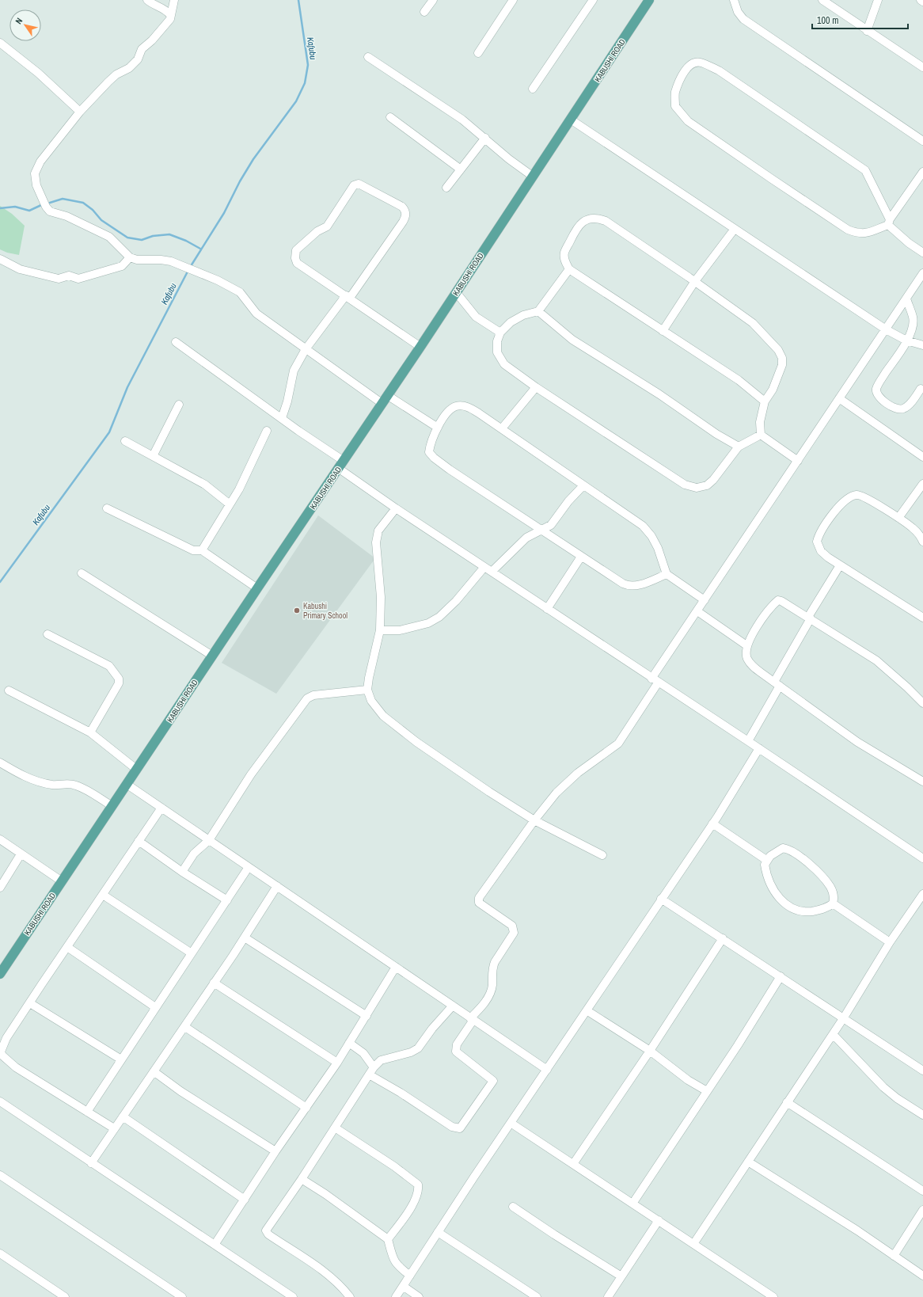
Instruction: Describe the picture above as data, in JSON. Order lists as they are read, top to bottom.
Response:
{
  "streets": {
    "main road": ["KABUSHI ROAD"]
  },
  "water": ["Kafubu"],
  "places": ["Kabushi Primary School"],
  "scale_bar": "100 m",
  "north": "top left"
}
